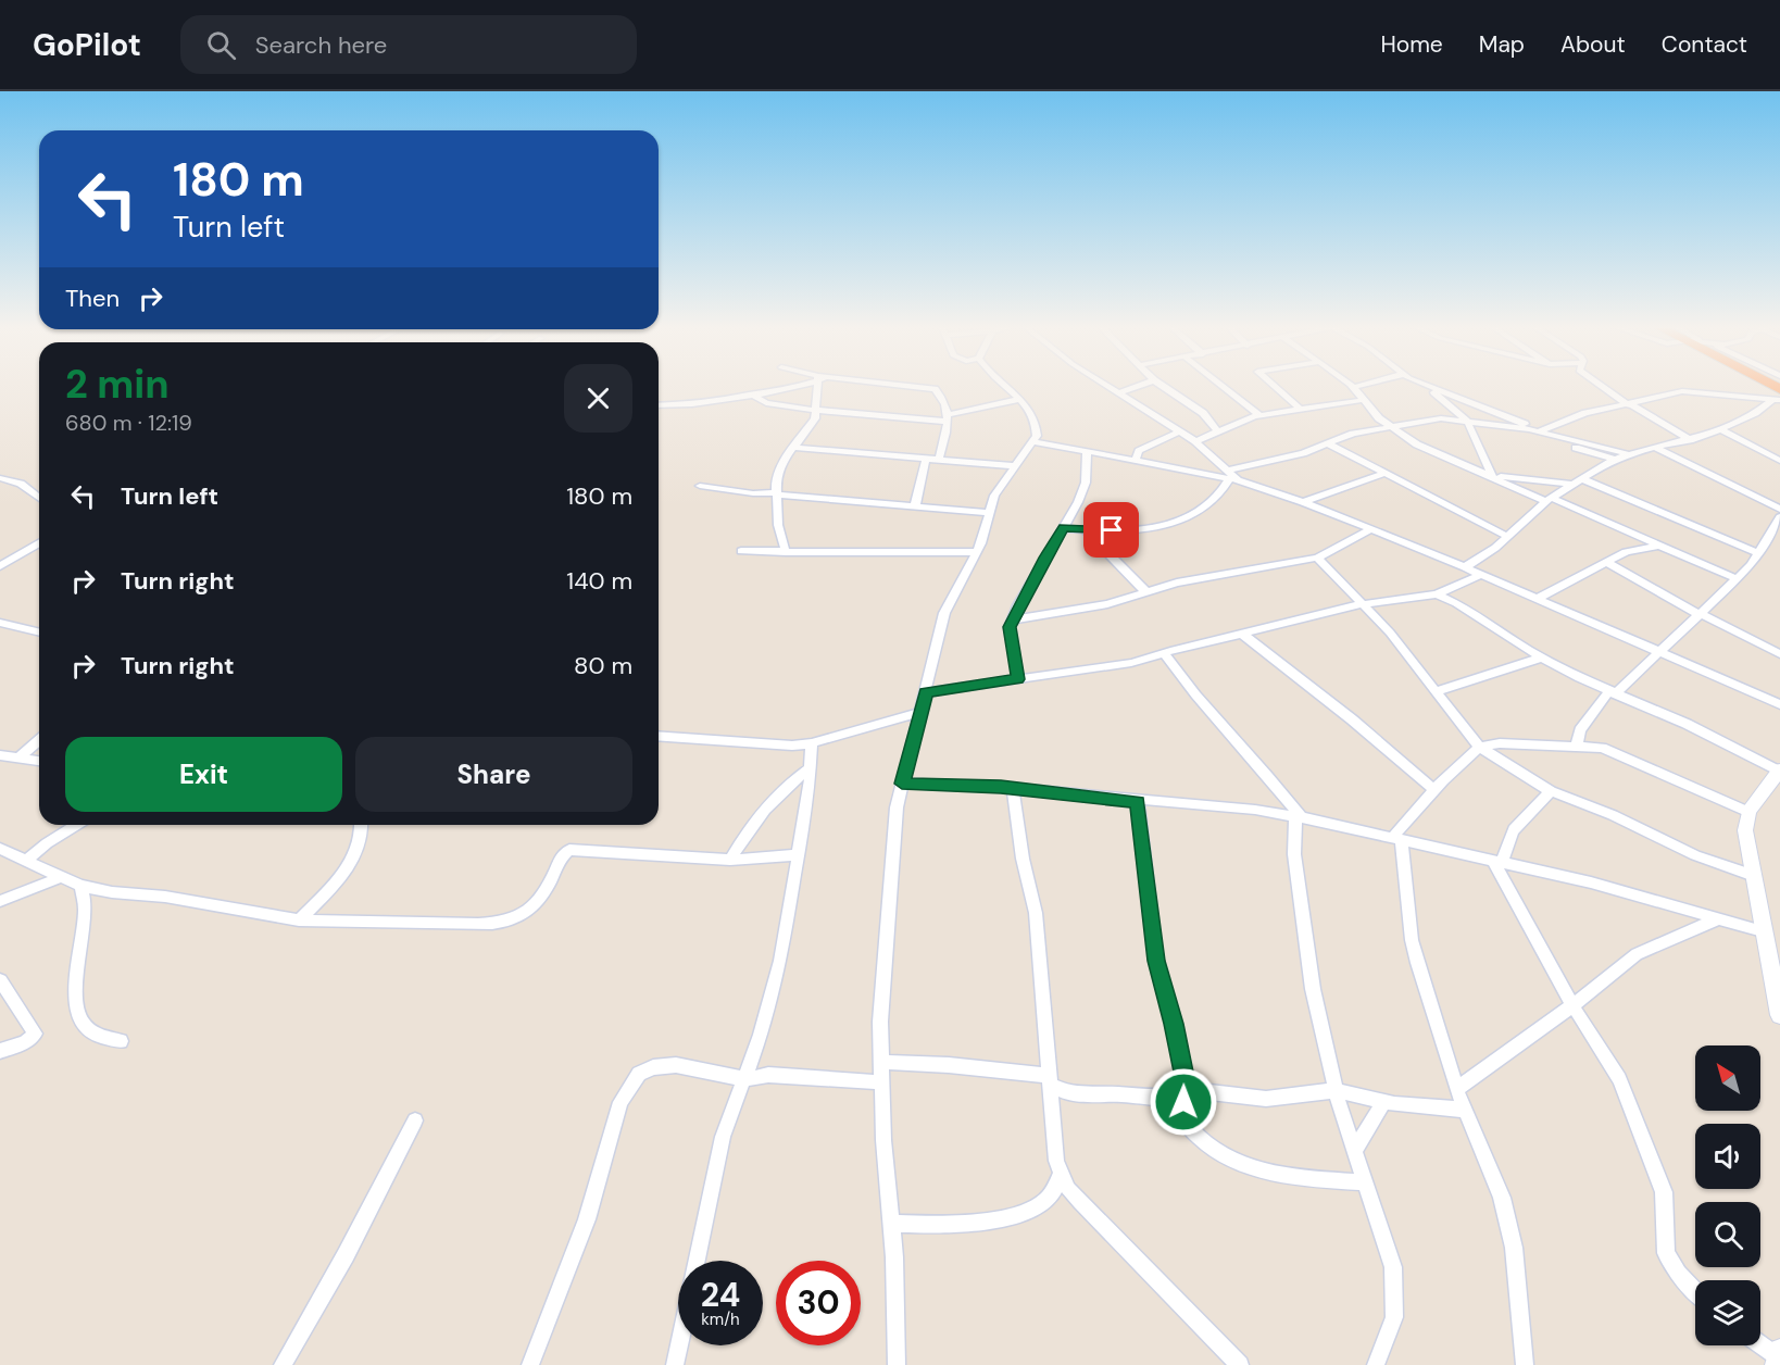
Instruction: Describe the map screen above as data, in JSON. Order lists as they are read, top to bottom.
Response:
{
  "north": "top left",
  "page": {
    "header": "GoPilot",
    "search": "Search here",
    "nav": [
      "Home",
      "Map",
      "About",
      "Contact"
    ],
    "turn": ["180 m", "Turn left"],
    "then": "Then",
    "heading": ["2 min", "680 m · 12:19"],
    "list": [
      {
        "name": "Turn left",
        "value": "180 m"
      },
      {
        "name": "Turn right",
        "value": "140 m"
      },
      {
        "name": "Turn right",
        "value": "80 m"
      }
    ],
    "buttons": ["Exit", "Share"],
    "speed": "24 km/h",
    "limit": "30"
  }
}
